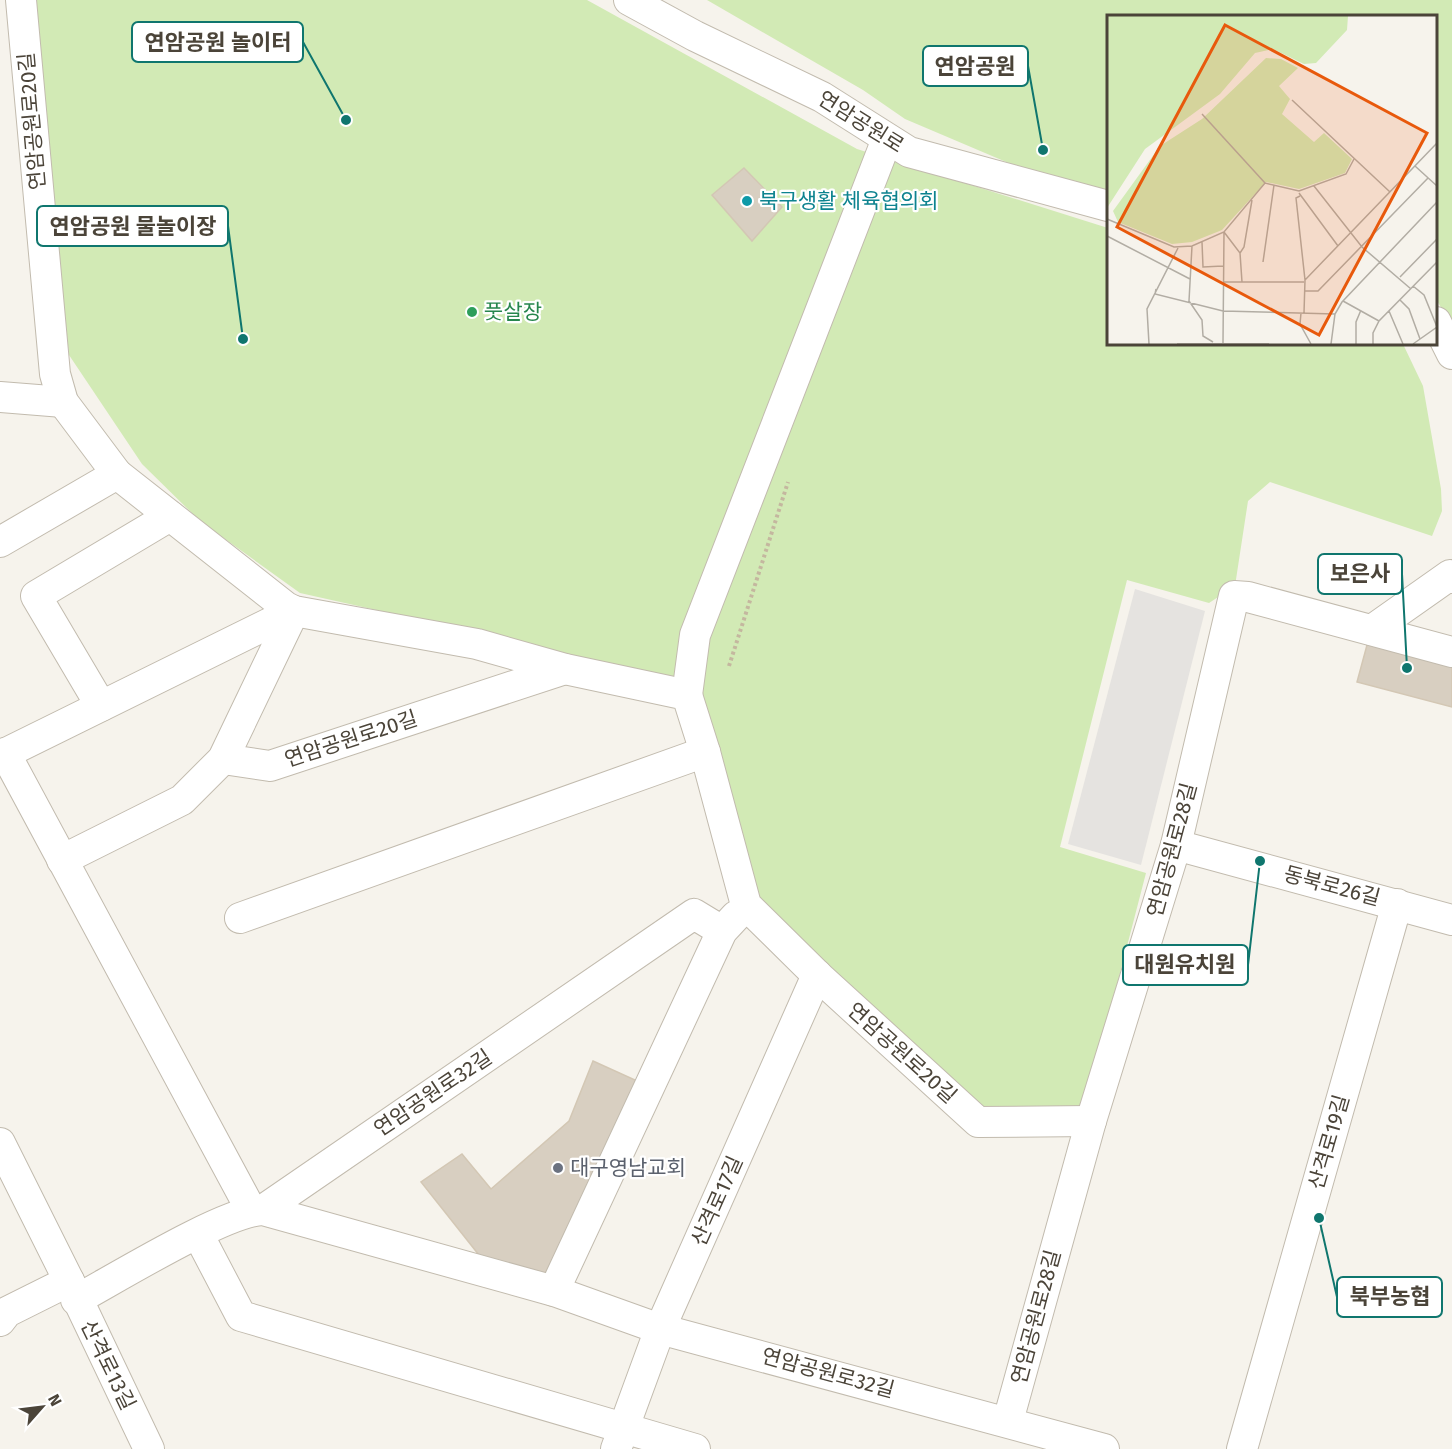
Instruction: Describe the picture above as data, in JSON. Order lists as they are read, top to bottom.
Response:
{
  "streets": {
    "street": [
      "연암공원로20길",
      "연암공원로",
      "연암공원로28길",
      "동북로26길",
      "연암공원로32길",
      "산격로19길",
      "산격로17길",
      "산격로13길"
    ]
  },
  "crossings": [
    ["연암공원로20길", "연암공원로28길"],
    ["연암공원로20길", "산격로17길"],
    ["연암공원로28길", "동북로26길"],
    ["연암공원로28길", "연암공원로32길"],
    ["동북로26길", "산격로19길"],
    ["연암공원로32길", "산격로17길"],
    ["연암공원로32길", "산격로13길"]
  ],
  "places": [
    "연암공원 놀이터",
    "연암공원",
    "북구생활 체육협의회",
    "풋살장",
    "연암공원 물놀이장",
    "보은사",
    "대원유치원",
    "대구영남교회",
    "북부농협"
  ],
  "north": "top right"
}
